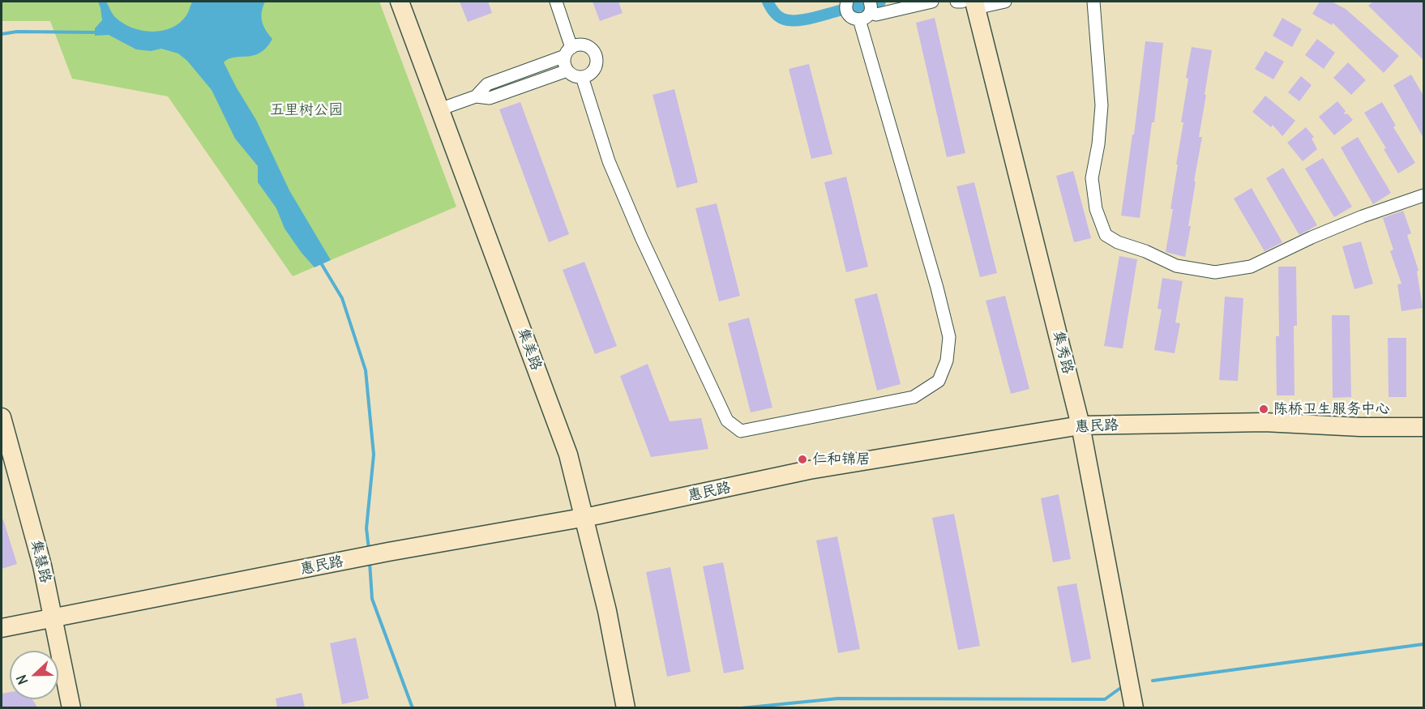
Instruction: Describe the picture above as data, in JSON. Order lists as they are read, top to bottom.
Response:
{
  "streets": {
    "street": [
      "集美路",
      "集秀路",
      "惠民路",
      "集慧路"
    ]
  },
  "crossings": [
    ["集美路", "惠民路"],
    ["集秀路", "惠民路"],
    ["惠民路", "集慧路"]
  ],
  "parks": ["五里树公园"],
  "places": ["陈桥卫生服务中心", "仁和锦居"],
  "north": "left"
}
